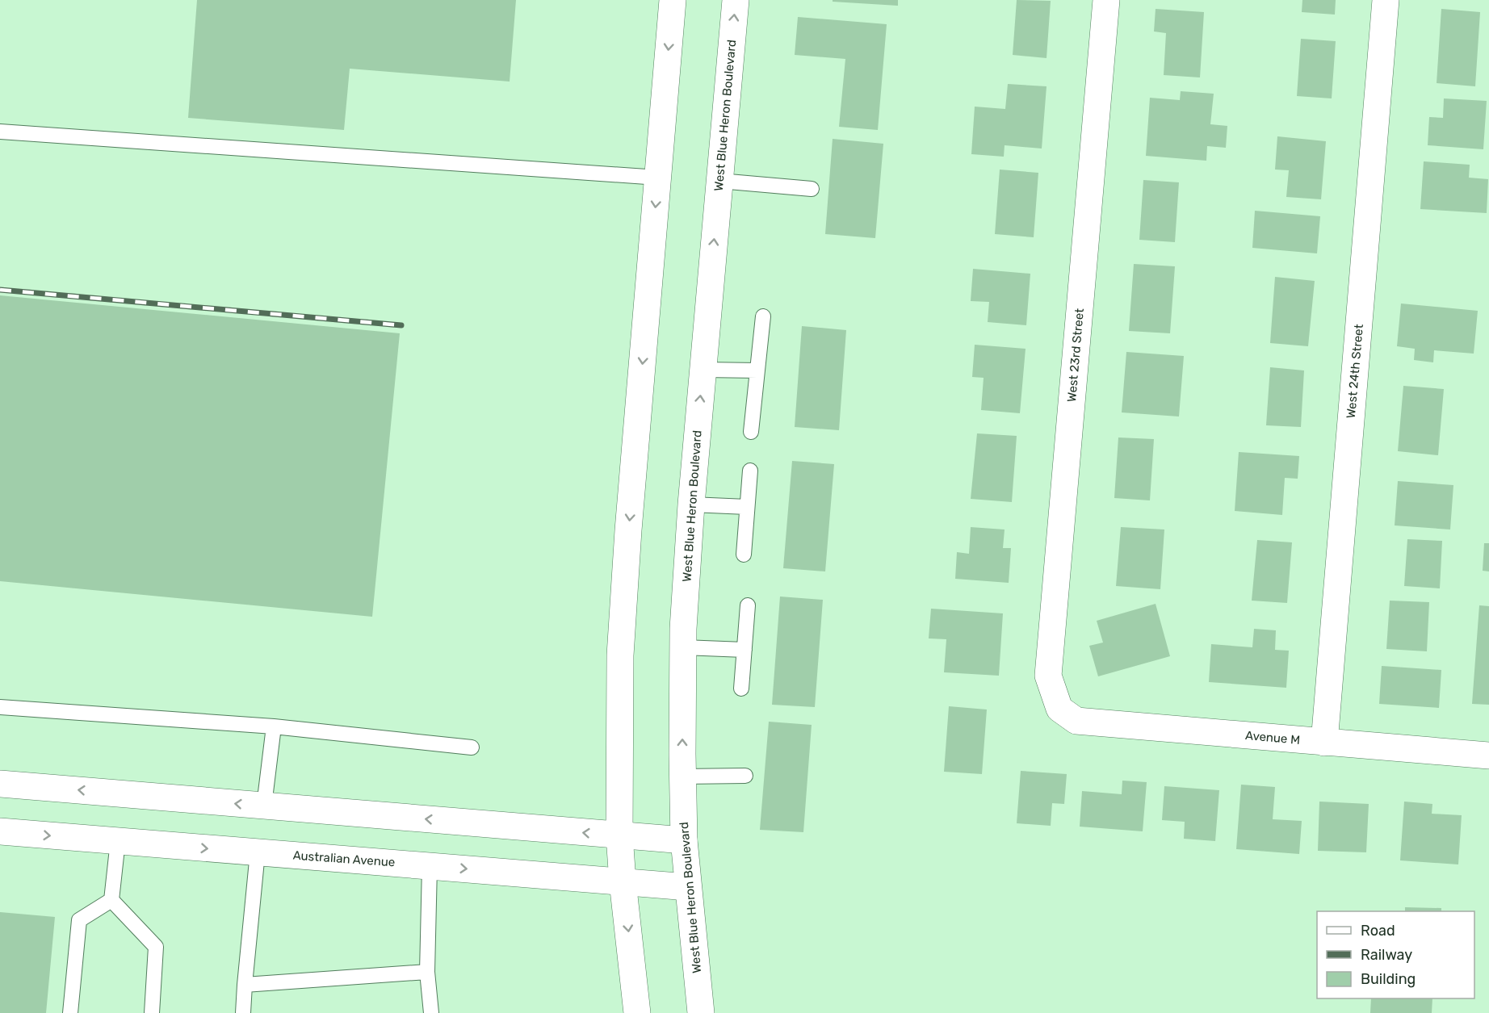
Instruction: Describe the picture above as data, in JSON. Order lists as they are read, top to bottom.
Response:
{
  "streets": {
    "main road": [
      "West Blue Heron Boulevard",
      "West 23rd Street",
      "West 24th Street",
      "Avenue M",
      "Australian Avenue"
    ]
  },
  "crossings": [
    ["West Blue Heron Boulevard", "Australian Avenue"],
    ["West 23rd Street", "Avenue M"],
    ["West 24th Street", "Avenue M"]
  ],
  "legend": ["Road", "Railway", "Building"]
}
